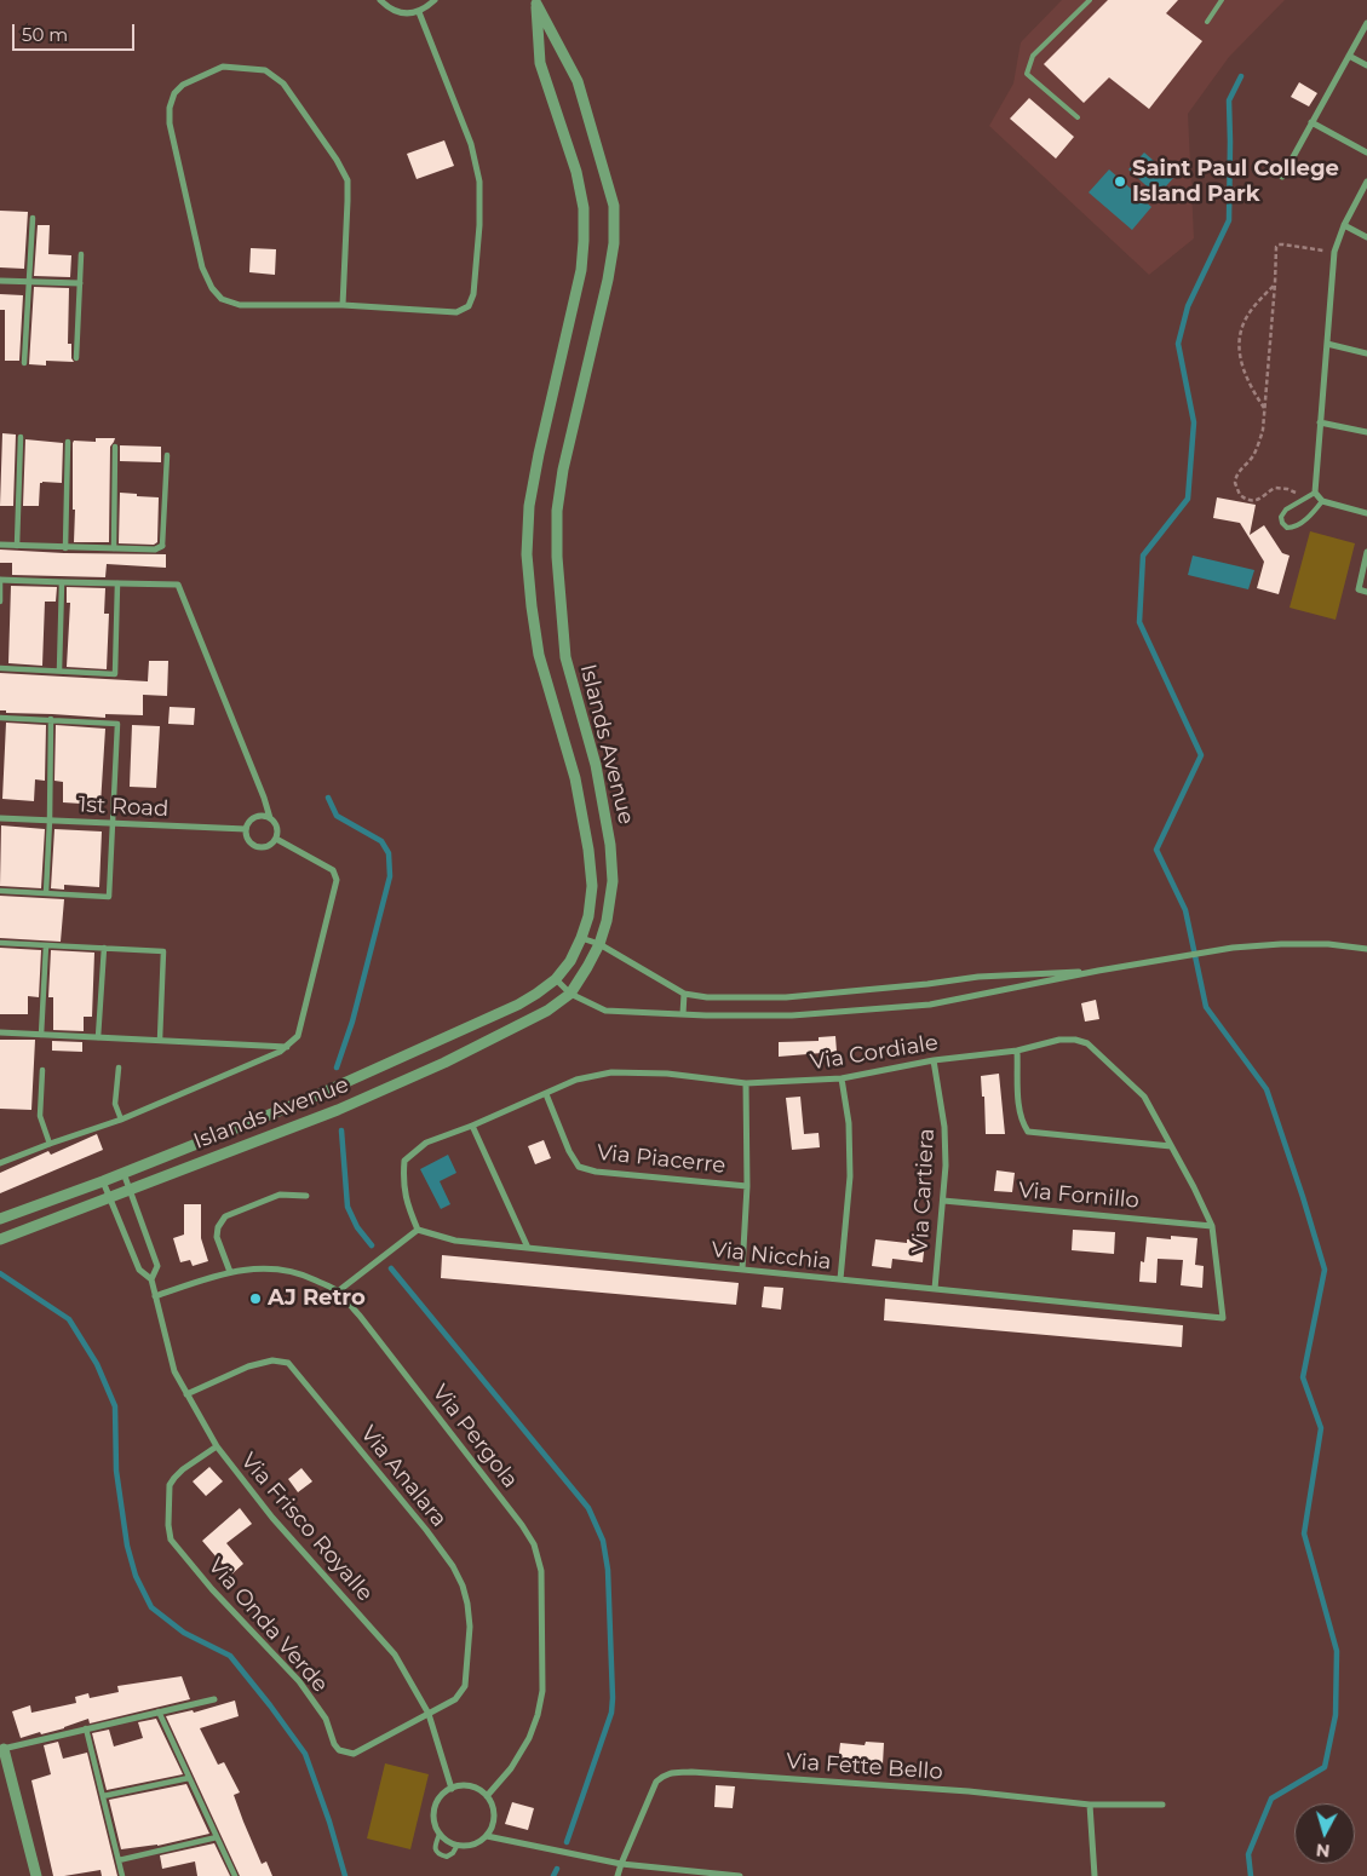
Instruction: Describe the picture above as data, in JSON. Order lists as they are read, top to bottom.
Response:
{
  "streets": {
    "street": [
      "Islands Avenue",
      "1st Road",
      "Via Cordiale",
      "Via Piacerre",
      "Via Cartiera",
      "Via Fornillo",
      "Via Nicchia",
      "Via Pergola",
      "Via Analara",
      "Via Frisco Royalle",
      "Via Onda Verde",
      "Via Fette Bello"
    ]
  },
  "crossings": [
    ["Islands Avenue", "Via Frisco Royalle"],
    ["Via Cordiale", "Via Piacerre"],
    ["Via Cordiale", "Via Cartiera"],
    ["Via Cordiale", "Via Fornillo"],
    ["Via Cordiale", "Via Nicchia"],
    ["Via Cartiera", "Via Fornillo"],
    ["Via Cartiera", "Via Nicchia"],
    ["Via Pergola", "Via Frisco Royalle"],
    ["Via Analara", "Via Frisco Royalle"],
    ["Via Analara", "Via Onda Verde"],
    ["Via Frisco Royalle", "Via Onda Verde"]
  ],
  "places": ["Saint Paul College Island Park", "AJ Retro"],
  "scale_bar": "50 m",
  "north": "bottom"
}
